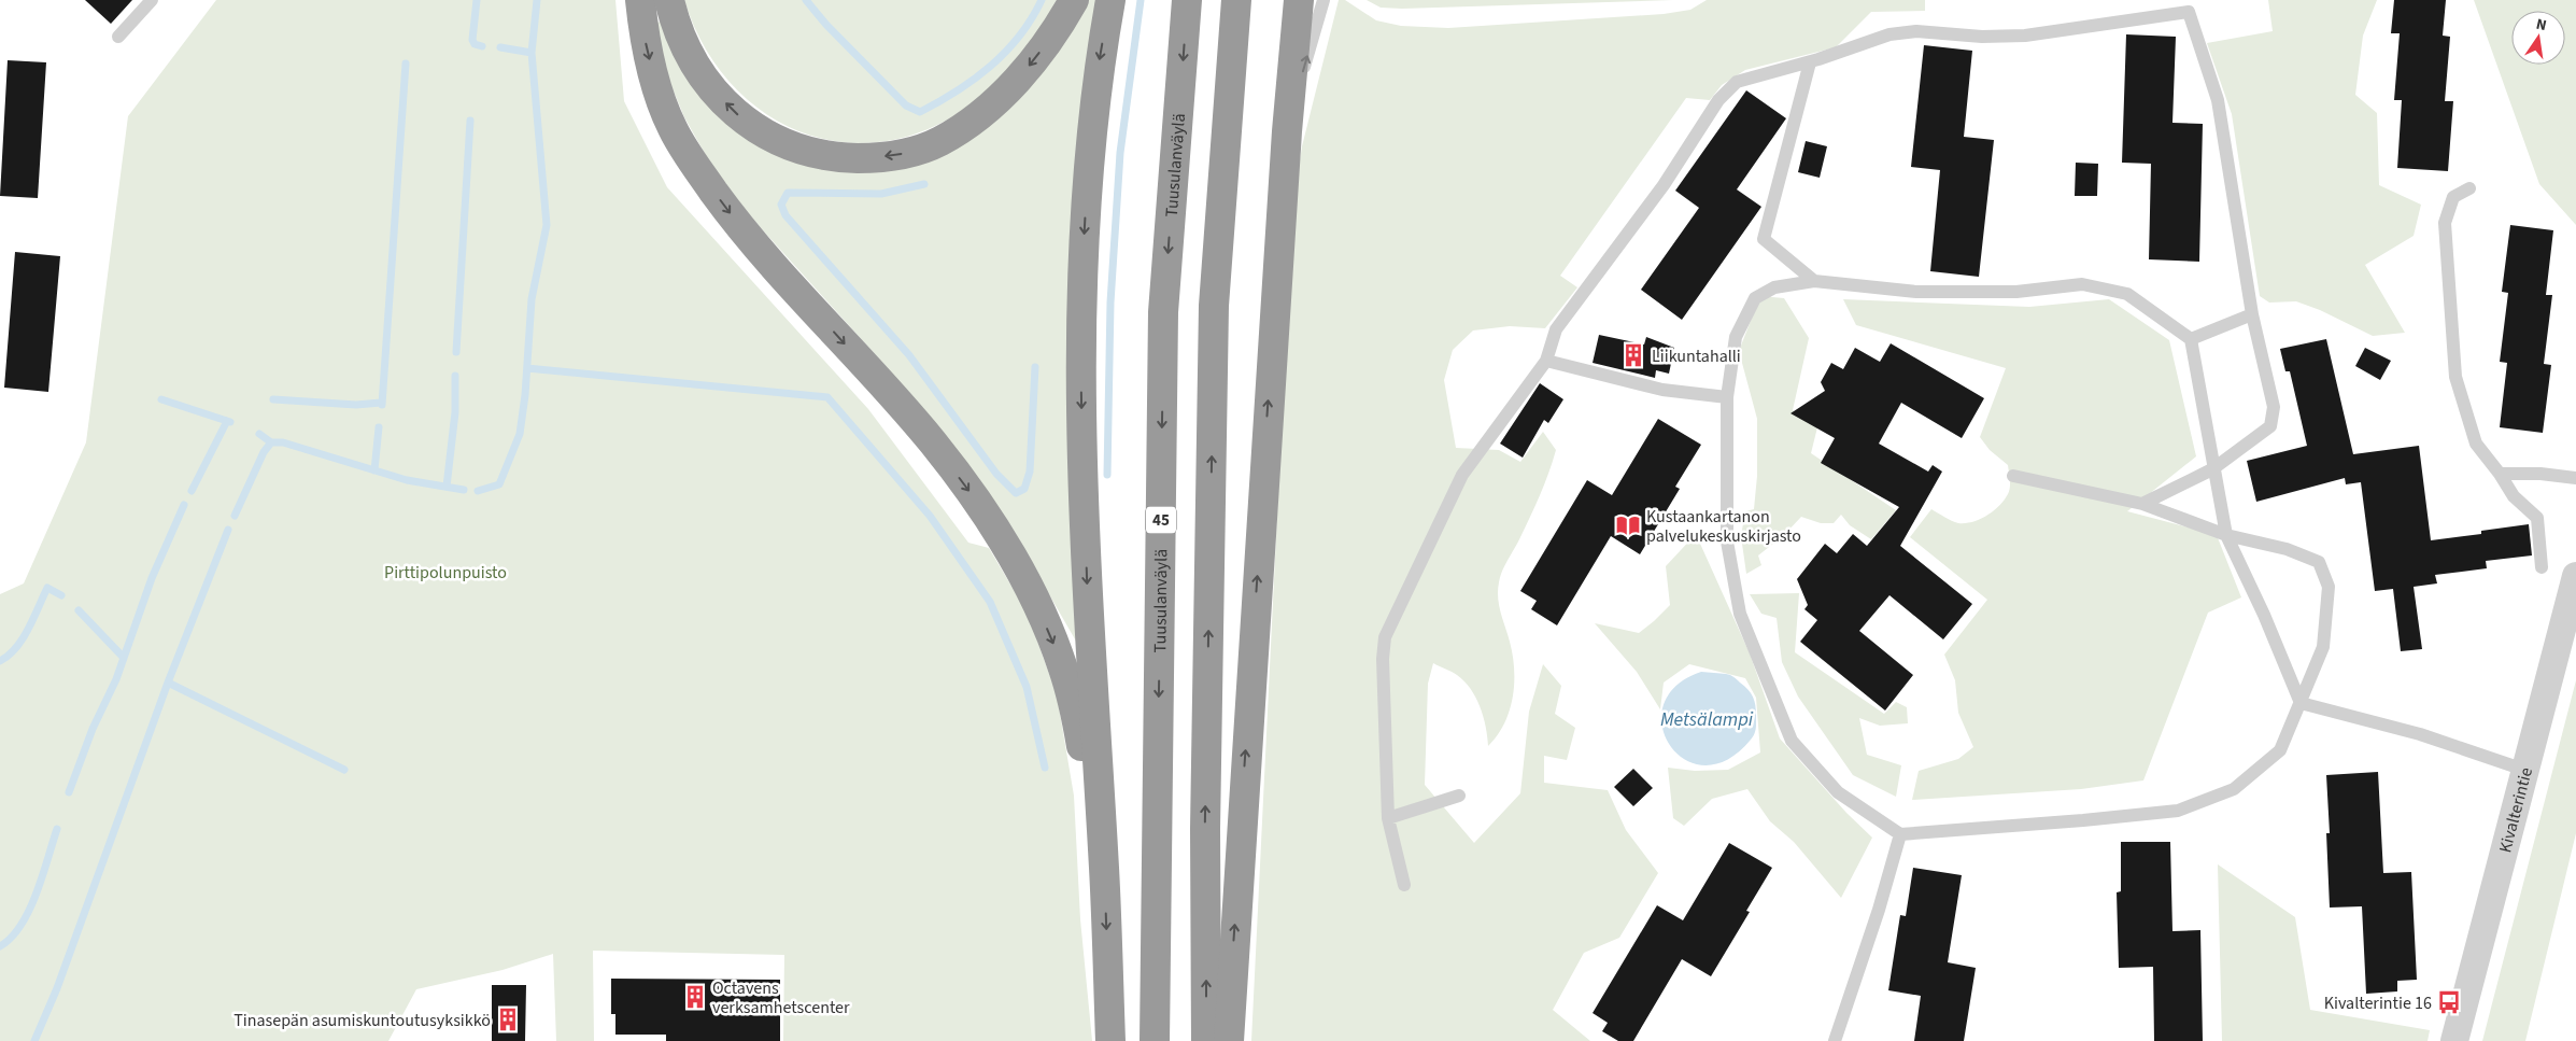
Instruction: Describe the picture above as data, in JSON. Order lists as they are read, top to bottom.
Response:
{
  "streets": {
    "highway": ["Tuusulanväylä", "45"],
    "street": ["Kivalterintie"]
  },
  "water": ["Metsälampi"],
  "parks": ["Pirttipolunpuisto"],
  "places": {
    "building": ["Liikuntahalli", "Octavens verksamhetscenter", "Tinasepän asumiskuntoutusyksikkö"],
    "library": ["Kustaankartanon palvelukeskuskirjasto"],
    "bus stop": ["Kivalterintie 16"]
  },
  "north": "top"
}
